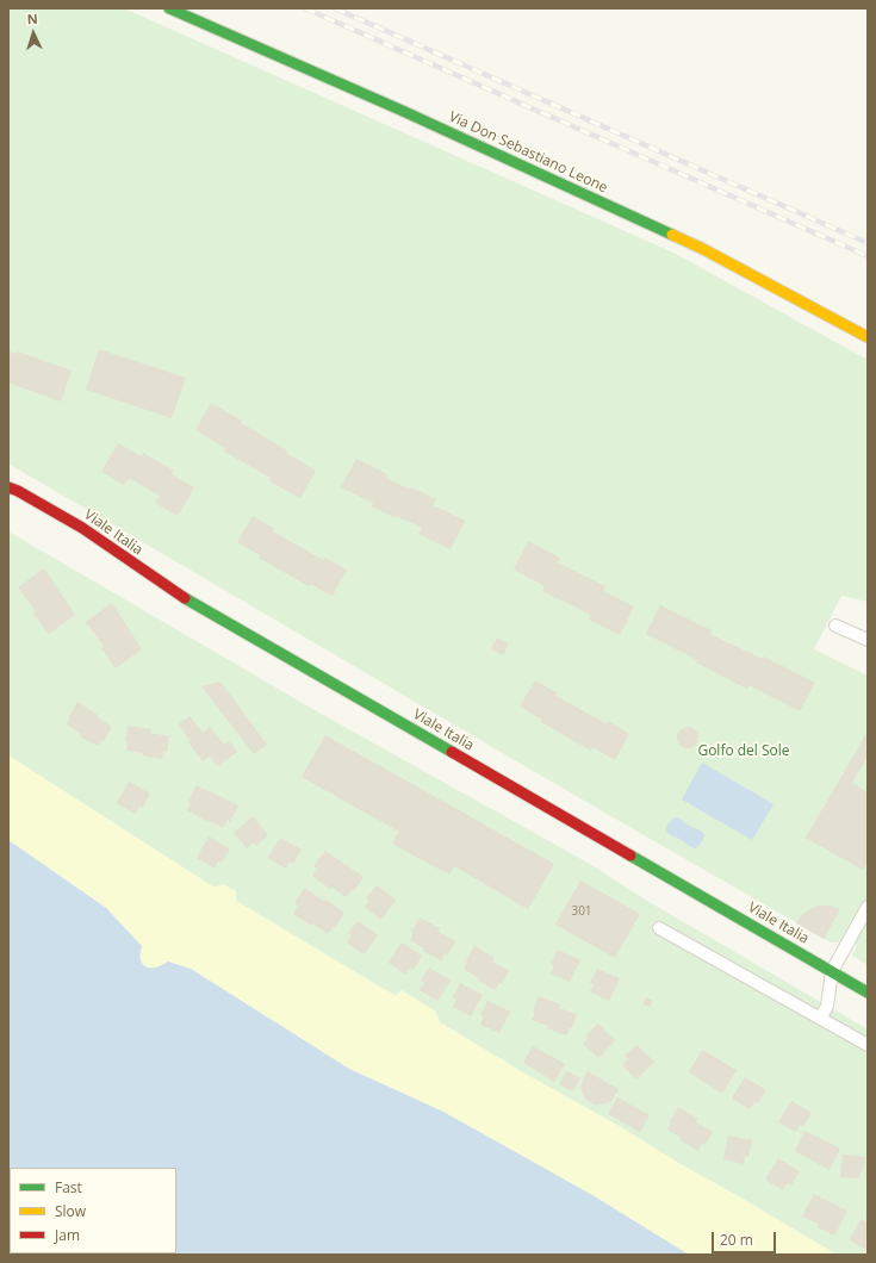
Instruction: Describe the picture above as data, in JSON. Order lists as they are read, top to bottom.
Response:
{
  "streets": {
    "street": ["Via Don Sebastiano Leone", "Viale Italia"]
  },
  "parks": ["Golfo del Sole"],
  "house_numbers": ["301"],
  "legend": ["Fast", "Slow", "Jam"],
  "scale_bar": "20 m",
  "north": "top"
}
